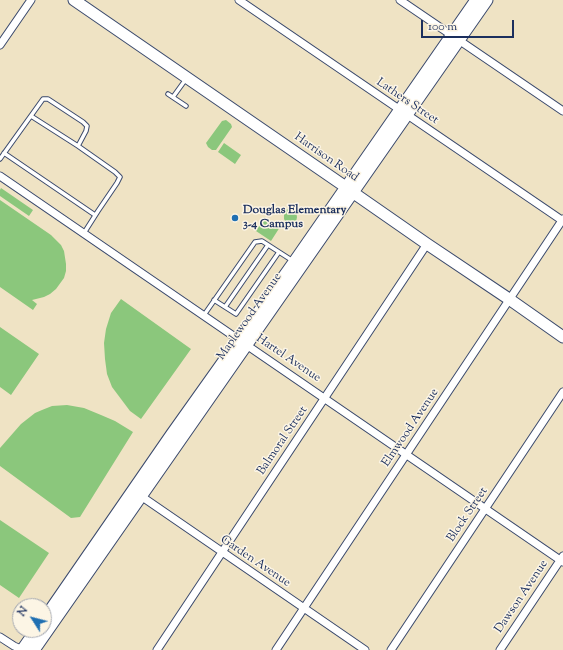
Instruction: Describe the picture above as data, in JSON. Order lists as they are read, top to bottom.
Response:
{
  "streets": {
    "street": [
      "Lathers Street",
      "Harrison Road",
      "Maplewood Avenue",
      "Hartel Avenue",
      "Elmwood Avenue",
      "Balmoral Street",
      "Block Street",
      "Garden Avenue",
      "Dawson Avenue"
    ]
  },
  "crossings": [
    ["Lathers Street", "Maplewood Avenue"],
    ["Lathers Street", "Elmwood Avenue"],
    ["Harrison Road", "Maplewood Avenue"],
    ["Harrison Road", "Elmwood Avenue"],
    ["Harrison Road", "Balmoral Street"],
    ["Maplewood Avenue", "Hartel Avenue"],
    ["Maplewood Avenue", "Garden Avenue"],
    ["Hartel Avenue", "Elmwood Avenue"],
    ["Hartel Avenue", "Balmoral Street"],
    ["Hartel Avenue", "Block Street"],
    ["Hartel Avenue", "Dawson Avenue"],
    ["Elmwood Avenue", "Garden Avenue"],
    ["Balmoral Street", "Garden Avenue"]
  ],
  "places": ["Douglas Elementary 3-4 Campus"],
  "scale_bar": "100 m",
  "north": "top left"
}
